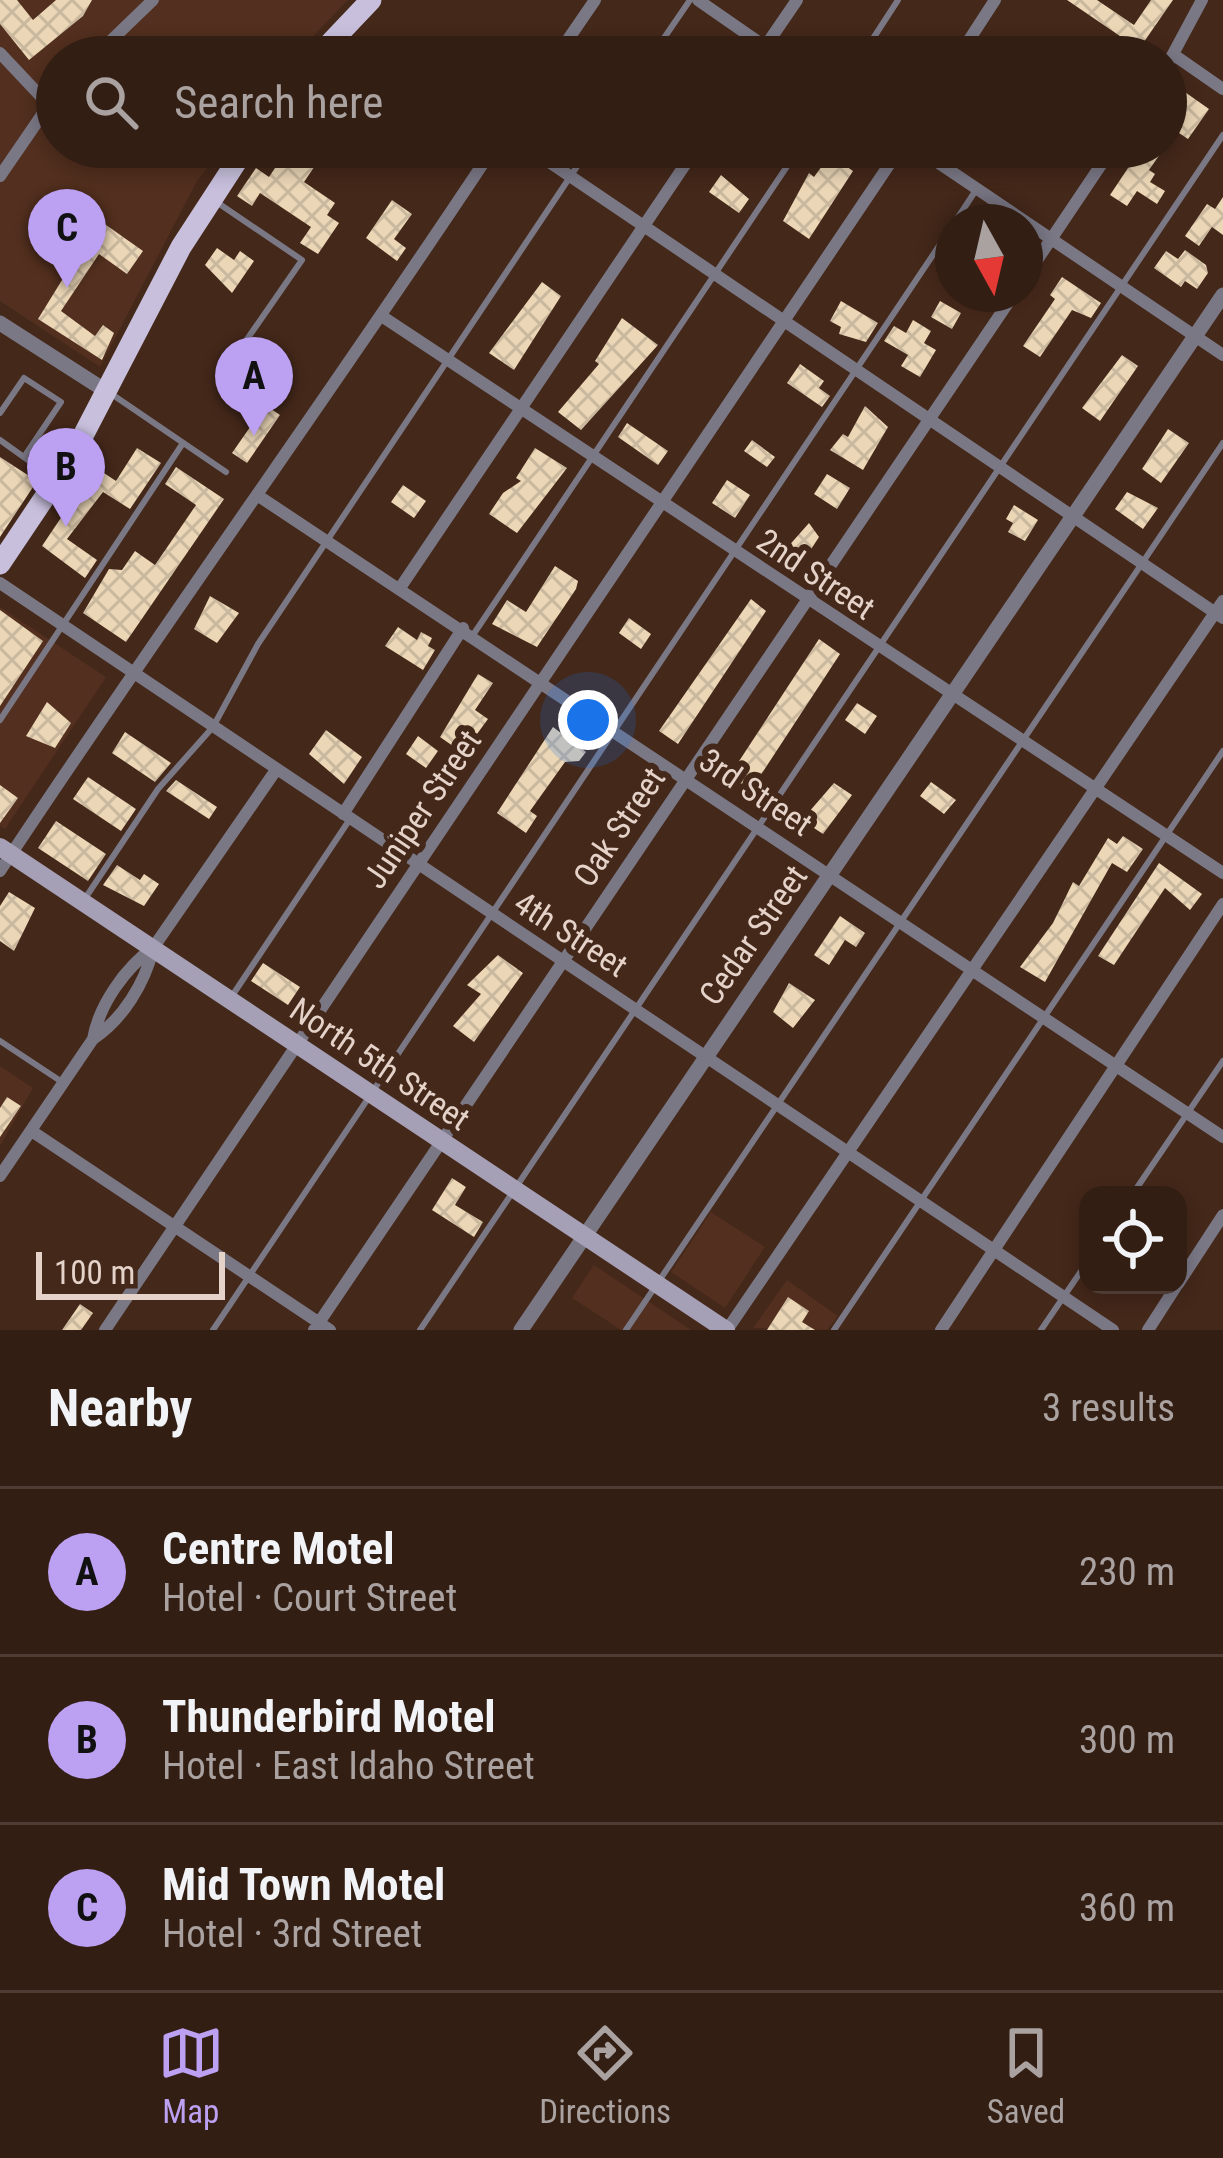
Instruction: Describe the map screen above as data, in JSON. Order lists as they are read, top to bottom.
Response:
{
  "streets": {
    "main road": ["North 5th Street"],
    "street": [
      "2nd Street",
      "3rd Street",
      "Juniper Street",
      "Oak Street",
      "4th Street",
      "Cedar Street"
    ]
  },
  "crossings": [
    ["2nd Street", "Juniper Street"],
    ["2nd Street", "Oak Street"],
    ["2nd Street", "Cedar Street"],
    ["3rd Street", "Juniper Street"],
    ["3rd Street", "Oak Street"],
    ["3rd Street", "Cedar Street"],
    ["Juniper Street", "4th Street"],
    ["Juniper Street", "North 5th Street"],
    ["Oak Street", "4th Street"],
    ["Oak Street", "North 5th Street"],
    ["4th Street", "Cedar Street"],
    ["Cedar Street", "North 5th Street"]
  ],
  "scale_bar": "100 m",
  "north": "bottom",
  "page": {
    "search": "Search here",
    "pins": ["C", "A", "B"],
    "scale": "100 m",
    "heading": ["Nearby", "3 results"],
    "list": [
      {
        "mark": "A",
        "name": "Centre Motel",
        "note": "Hotel · Court Street",
        "value": "230 m"
      },
      {
        "mark": "B",
        "name": "Thunderbird Motel",
        "note": "Hotel · East Idaho Street",
        "value": "300 m"
      },
      {
        "mark": "C",
        "name": "Mid Town Motel",
        "note": "Hotel · 3rd Street",
        "value": "360 m"
      }
    ],
    "nav": ["Map", "Directions", "Saved"]
  }
}
